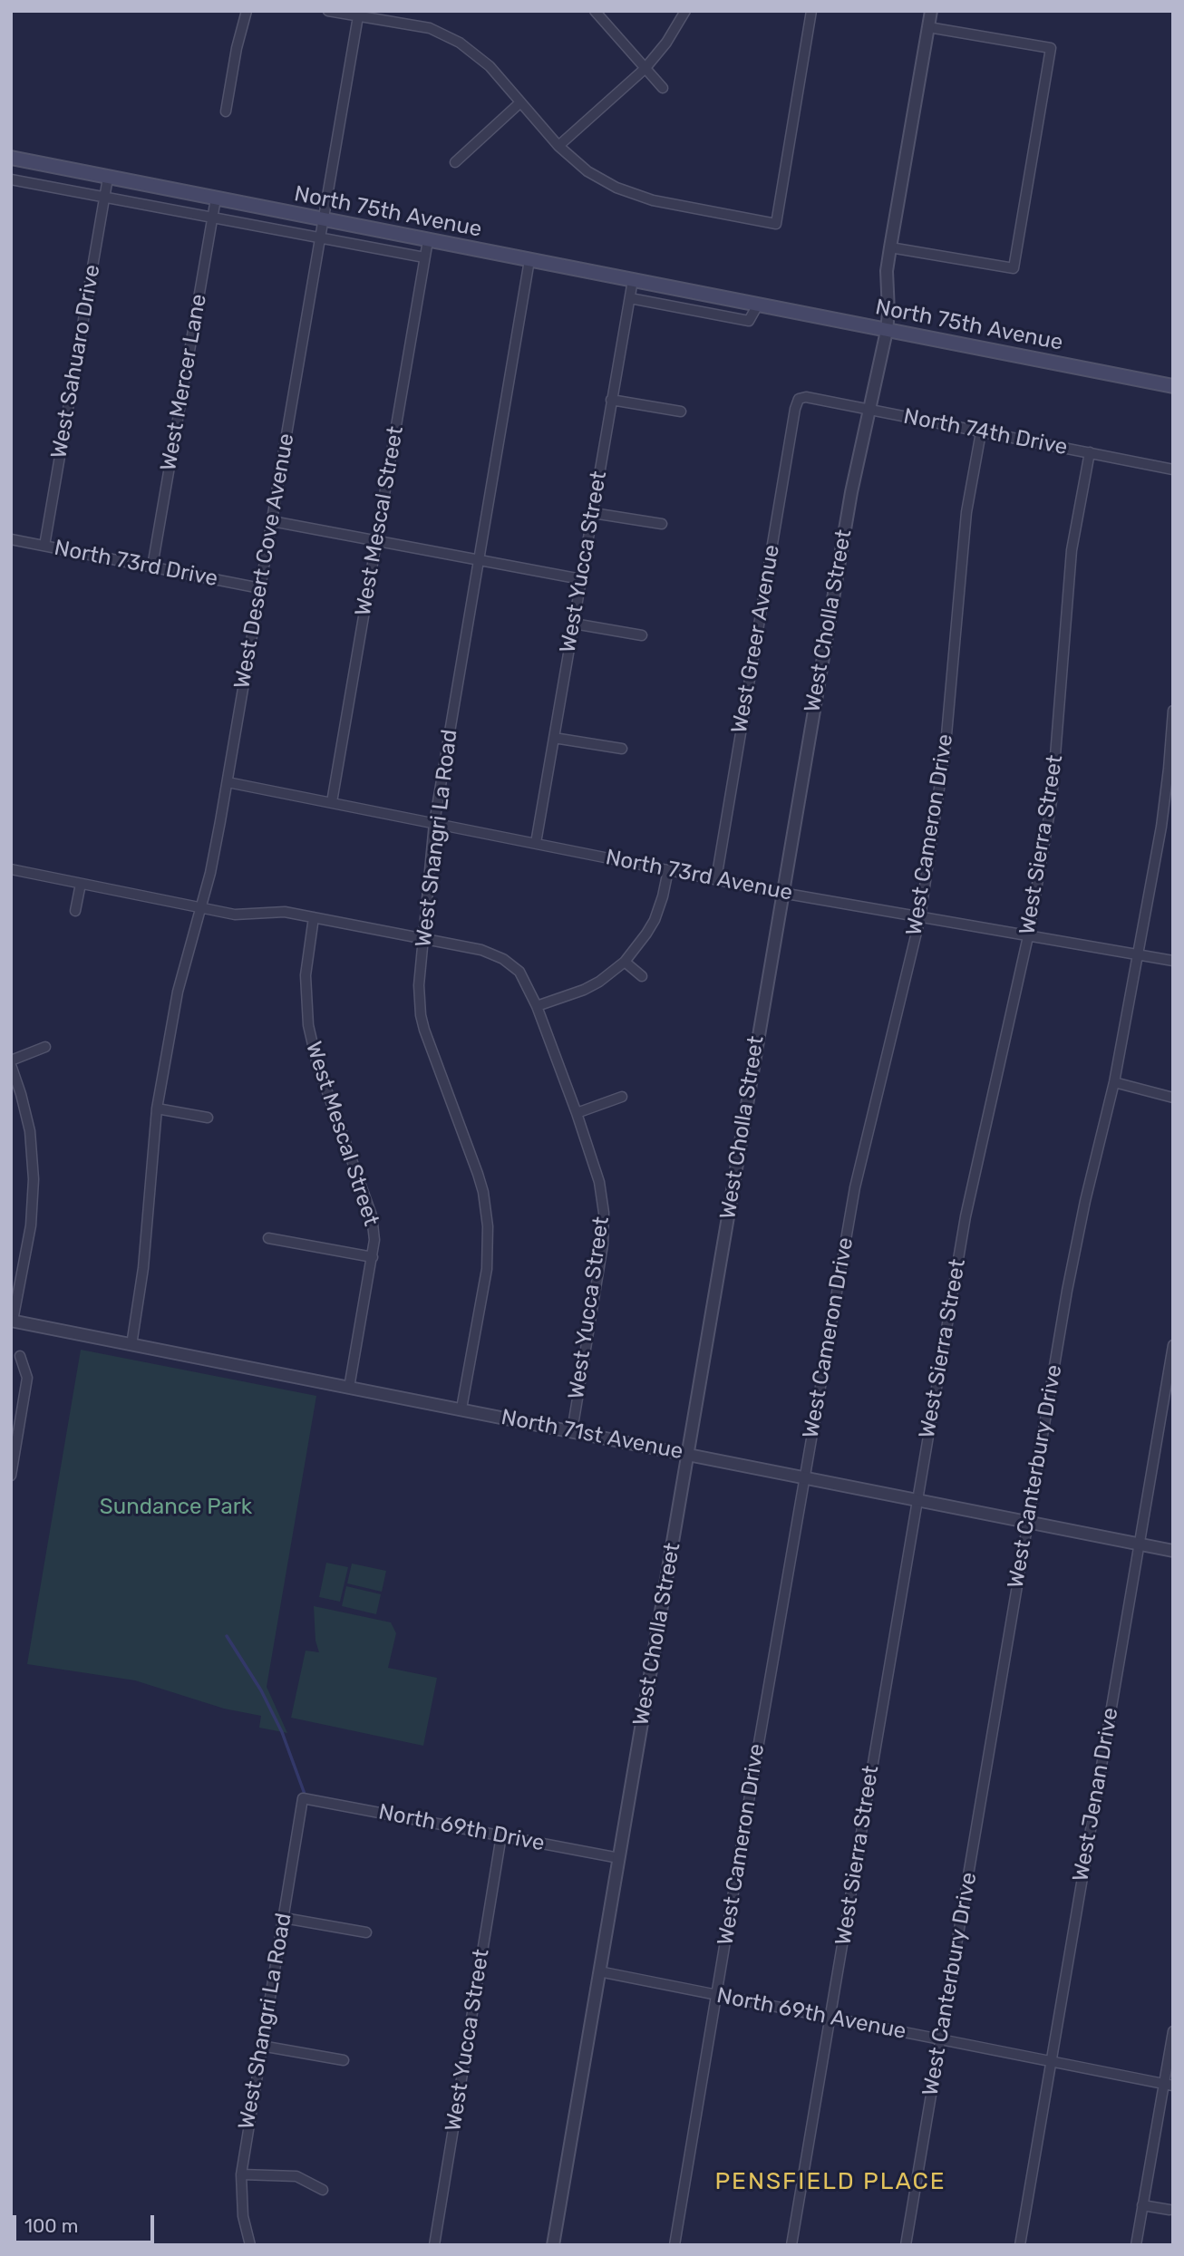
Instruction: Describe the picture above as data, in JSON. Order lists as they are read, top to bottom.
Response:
{
  "streets": {
    "main road": ["North 75th Avenue"],
    "street": [
      "West Sahuaro Drive",
      "West Mercer Lane",
      "North 74th Drive",
      "West Mescal Street",
      "West Desert Cove Avenue",
      "West Yucca Street",
      "North 73rd Drive",
      "West Cholla Street",
      "West Greer Avenue",
      "West Cameron Drive",
      "West Shangri La Road",
      "West Sierra Street",
      "North 73rd Avenue",
      "North 71st Avenue",
      "West Canterbury Drive",
      "West Jenan Drive",
      "North 69th Drive",
      "North 69th Avenue"
    ]
  },
  "crossings": [
    ["North 75th Avenue", "West Sahuaro Drive"],
    ["North 75th Avenue", "West Mercer Lane"],
    ["North 75th Avenue", "West Mescal Street"],
    ["North 75th Avenue", "West Desert Cove Avenue"],
    ["North 75th Avenue", "West Yucca Street"],
    ["North 75th Avenue", "West Cholla Street"],
    ["North 75th Avenue", "West Shangri La Road"],
    ["West Sahuaro Drive", "North 73rd Drive"],
    ["West Mercer Lane", "North 73rd Drive"],
    ["North 74th Drive", "West Cholla Street"],
    ["North 74th Drive", "West Greer Avenue"],
    ["North 74th Drive", "West Cameron Drive"],
    ["North 74th Drive", "West Sierra Street"],
    ["West Mescal Street", "West Yucca Street"],
    ["West Mescal Street", "North 73rd Avenue"],
    ["West Mescal Street", "North 71st Avenue"],
    ["West Desert Cove Avenue", "West Yucca Street"],
    ["West Desert Cove Avenue", "North 73rd Drive"],
    ["West Desert Cove Avenue", "North 73rd Avenue"],
    ["West Desert Cove Avenue", "North 71st Avenue"],
    ["West Yucca Street", "West Shangri La Road"],
    ["West Yucca Street", "North 73rd Avenue"],
    ["West Yucca Street", "North 71st Avenue"],
    ["West Yucca Street", "North 69th Drive"],
    ["West Cholla Street", "North 73rd Avenue"],
    ["West Cholla Street", "North 71st Avenue"],
    ["West Cholla Street", "North 69th Drive"],
    ["West Cholla Street", "North 69th Avenue"],
    ["West Greer Avenue", "North 73rd Avenue"],
    ["West Cameron Drive", "North 73rd Avenue"],
    ["West Cameron Drive", "North 71st Avenue"],
    ["West Cameron Drive", "North 69th Avenue"],
    ["West Shangri La Road", "North 73rd Avenue"],
    ["West Shangri La Road", "North 71st Avenue"],
    ["West Shangri La Road", "North 69th Drive"],
    ["West Sierra Street", "North 73rd Avenue"],
    ["West Sierra Street", "North 71st Avenue"],
    ["West Sierra Street", "North 69th Avenue"],
    ["North 73rd Avenue", "West Canterbury Drive"],
    ["North 71st Avenue", "West Canterbury Drive"],
    ["North 71st Avenue", "West Jenan Drive"],
    ["West Canterbury Drive", "North 69th Avenue"],
    ["West Jenan Drive", "North 69th Avenue"]
  ],
  "districts": ["PENSFIELD PLACE"],
  "parks": ["Sundance Park"],
  "scale_bar": "100 m"
}
